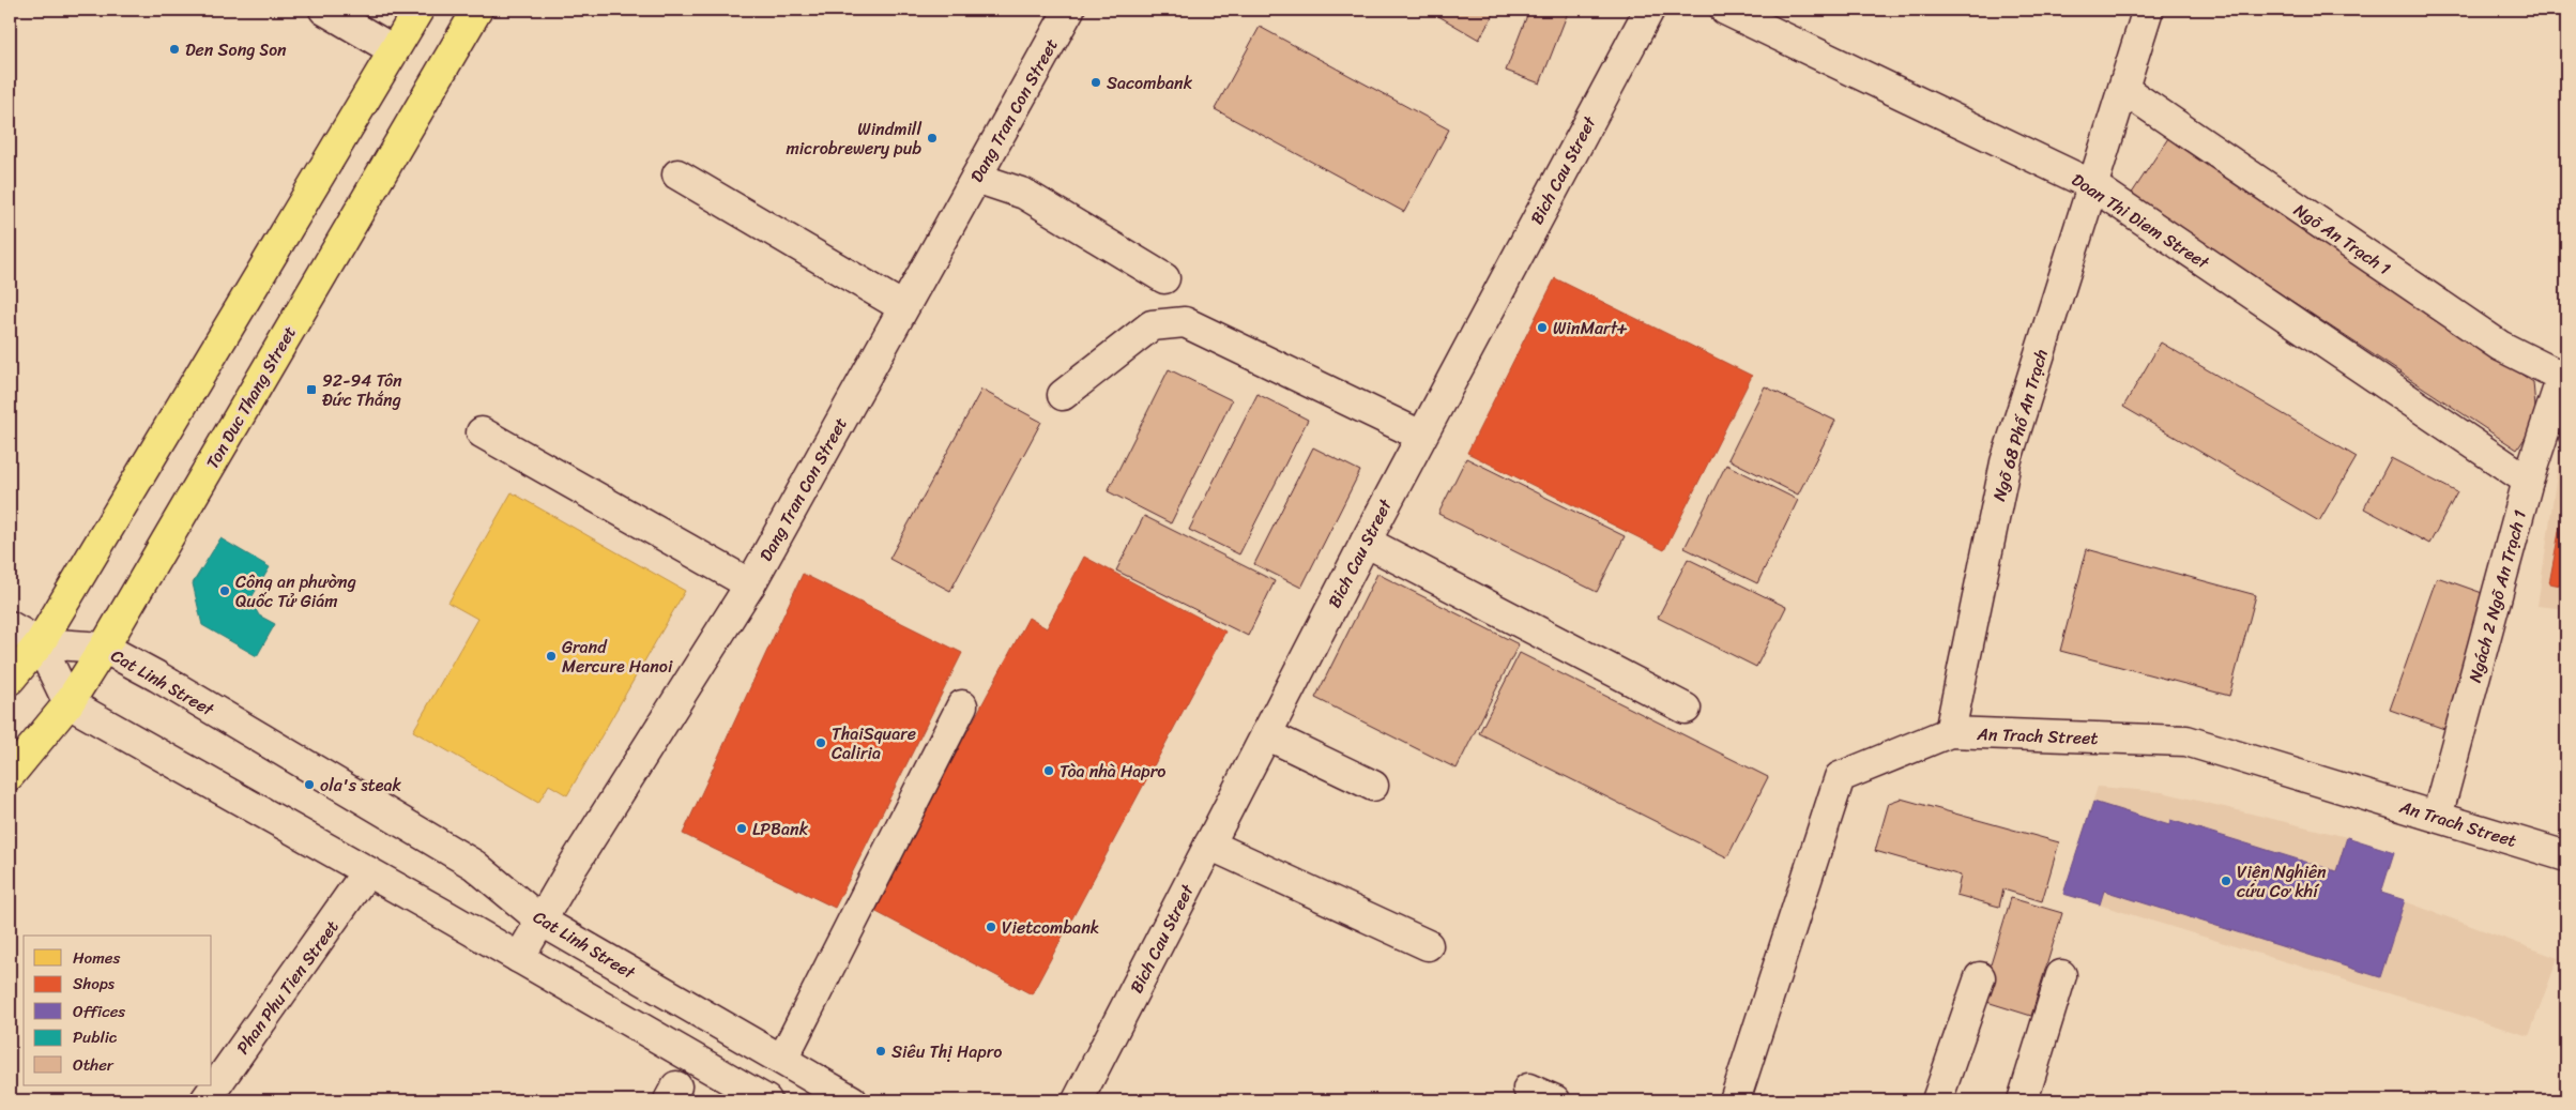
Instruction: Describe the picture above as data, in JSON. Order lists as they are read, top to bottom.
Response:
{
  "streets": {
    "main road": ["Ton Duc Thang Street"],
    "street": [
      "Dang Tran Con Street",
      "Bich Cau Street",
      "Doan Thi Diem Street",
      "Ngõ An Trạch 1",
      "Ngõ 68 Phố An Trạch",
      "Ngách 2 Ngõ An Trạch 1",
      "Cat Linh Street",
      "An Trach Street",
      "Phan Phu Tien Street"
    ]
  },
  "crossings": [
    ["Dang Tran Con Street", "Cat Linh Street"],
    ["Doan Thi Diem Street", "Ngõ 68 Phố An Trạch"],
    ["Doan Thi Diem Street", "Ngách 2 Ngõ An Trạch 1"],
    ["Ngõ An Trạch 1", "Ngõ 68 Phố An Trạch"],
    ["Ngõ An Trạch 1", "Ngách 2 Ngõ An Trạch 1"],
    ["Ton Duc Thang Street", "Cat Linh Street"],
    ["Ngõ 68 Phố An Trạch", "An Trach Street"],
    ["Ngách 2 Ngõ An Trạch 1", "An Trach Street"]
  ],
  "places": {
    "other": [
      "Den Song Son",
      "Sacombank",
      "Windmill microbrewery pub",
      "WinMart+",
      "Công an phường Quốc Tử Giám",
      "Grand Mercure Hanoi",
      "ThaiSquare Caliria",
      "Tòa nhà Hapro",
      "ola's steak",
      "LPBank",
      "Viện Nghiên cứu Cơ khí",
      "Vietcombank",
      "Siêu Thị Hapro"
    ],
    "transit": ["92-94 Tôn Đức Thắng"]
  },
  "legend": [
    "Homes",
    "Shops",
    "Offices",
    "Public",
    "Other"
  ]
}
